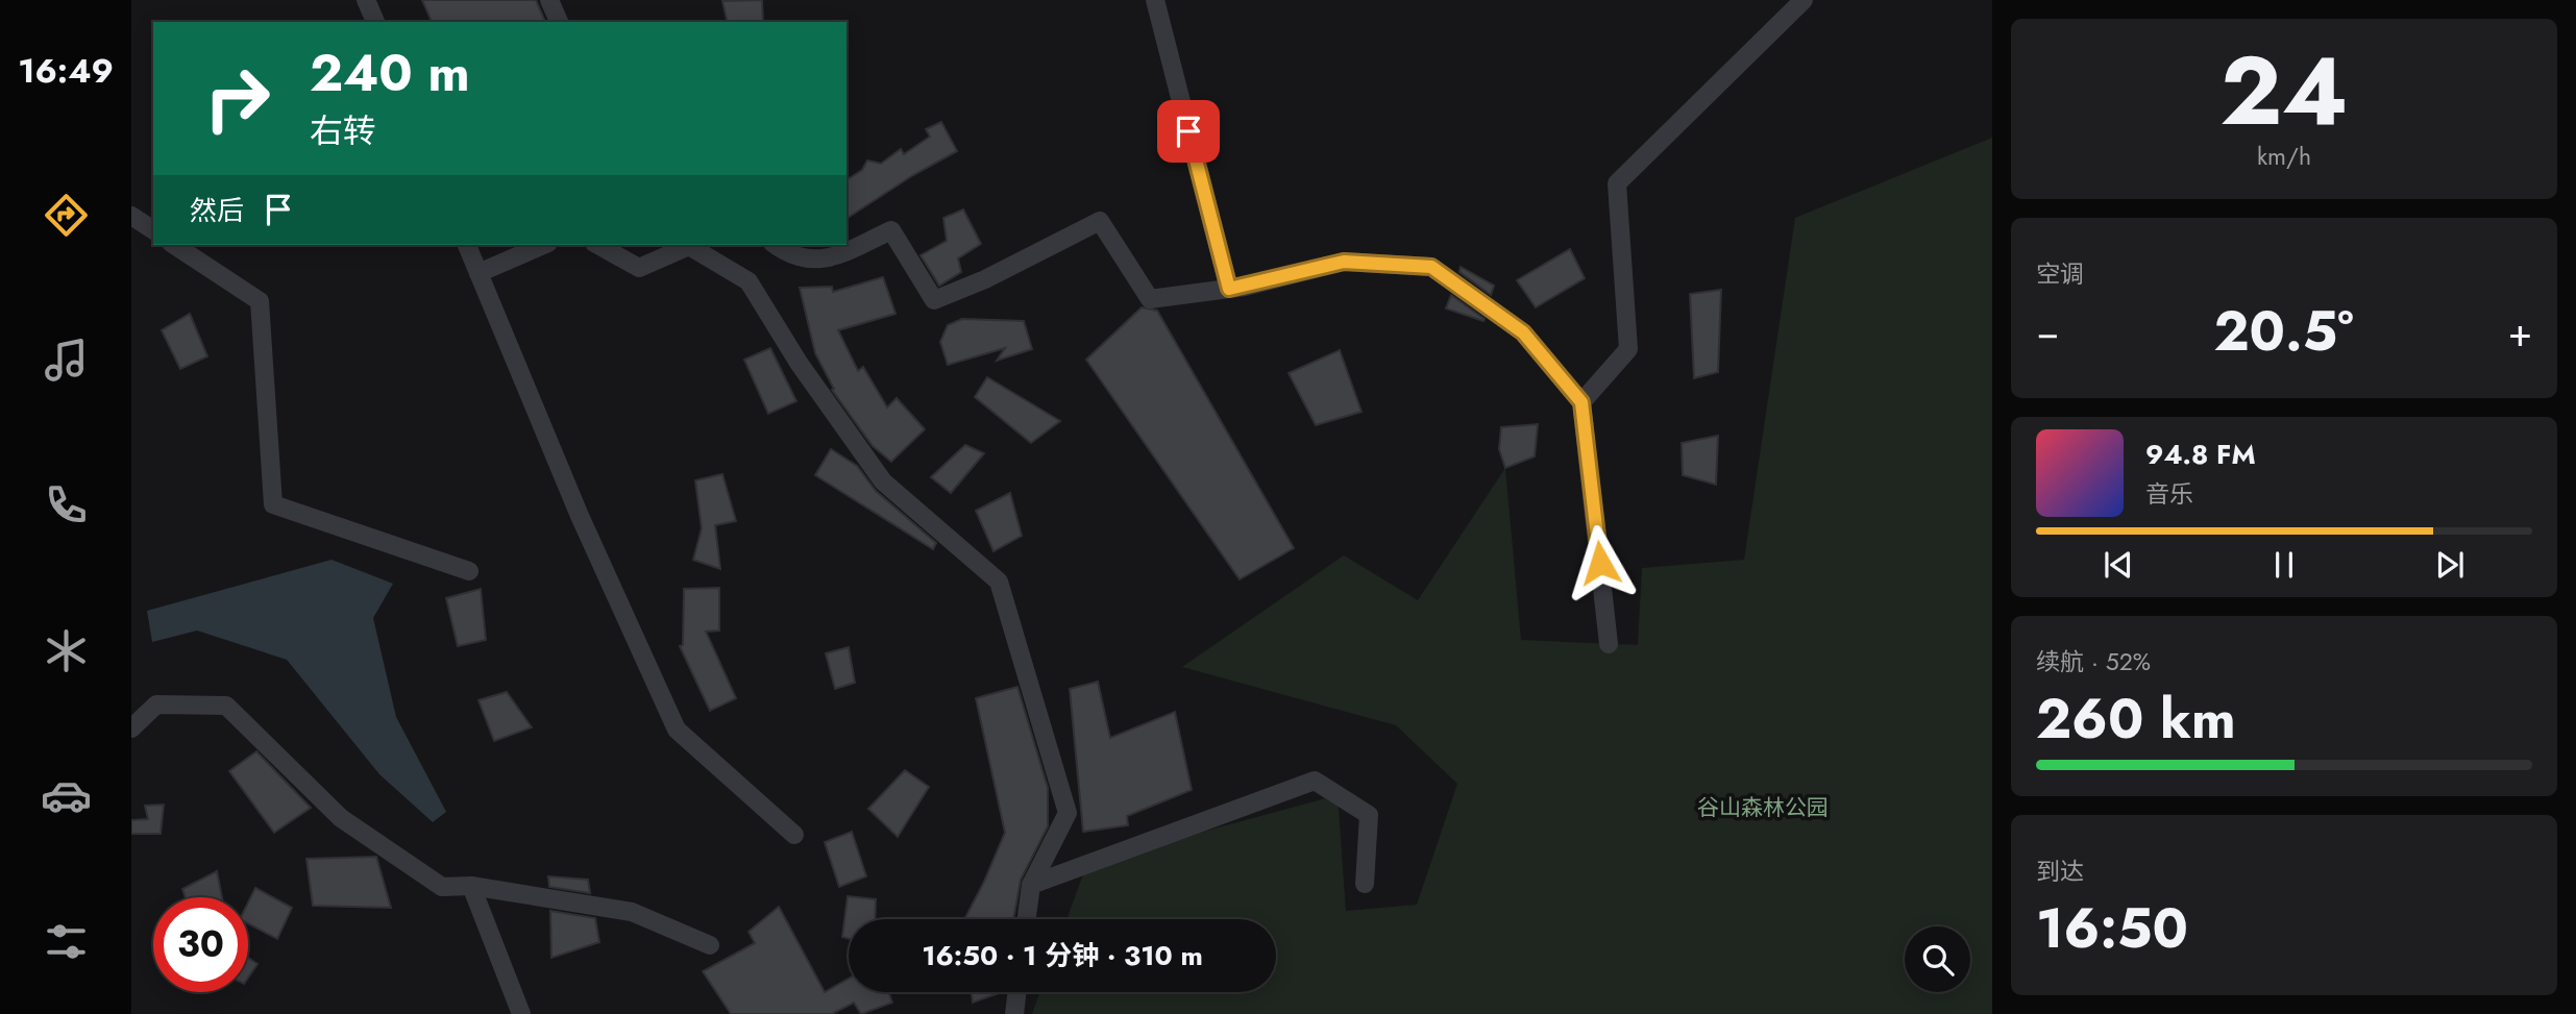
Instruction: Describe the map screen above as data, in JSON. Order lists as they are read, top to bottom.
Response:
{
  "parks": ["谷山森林公园"],
  "page": {
    "tabs": "16:49",
    "tile": [
      ["24", "km/h"],
      "空调",
      ["续航 · 52%", "260 km"],
      ["到达", "16:50"]
    ],
    "turn": ["240 m", "右转"],
    "then": "然后",
    "heat": ["−", "20.5°", "+"],
    "song": ["94.8 FM", "音乐"],
    "limit": "30",
    "trip": "16:50 · 1 分钟 · 310 m"
  }
}
